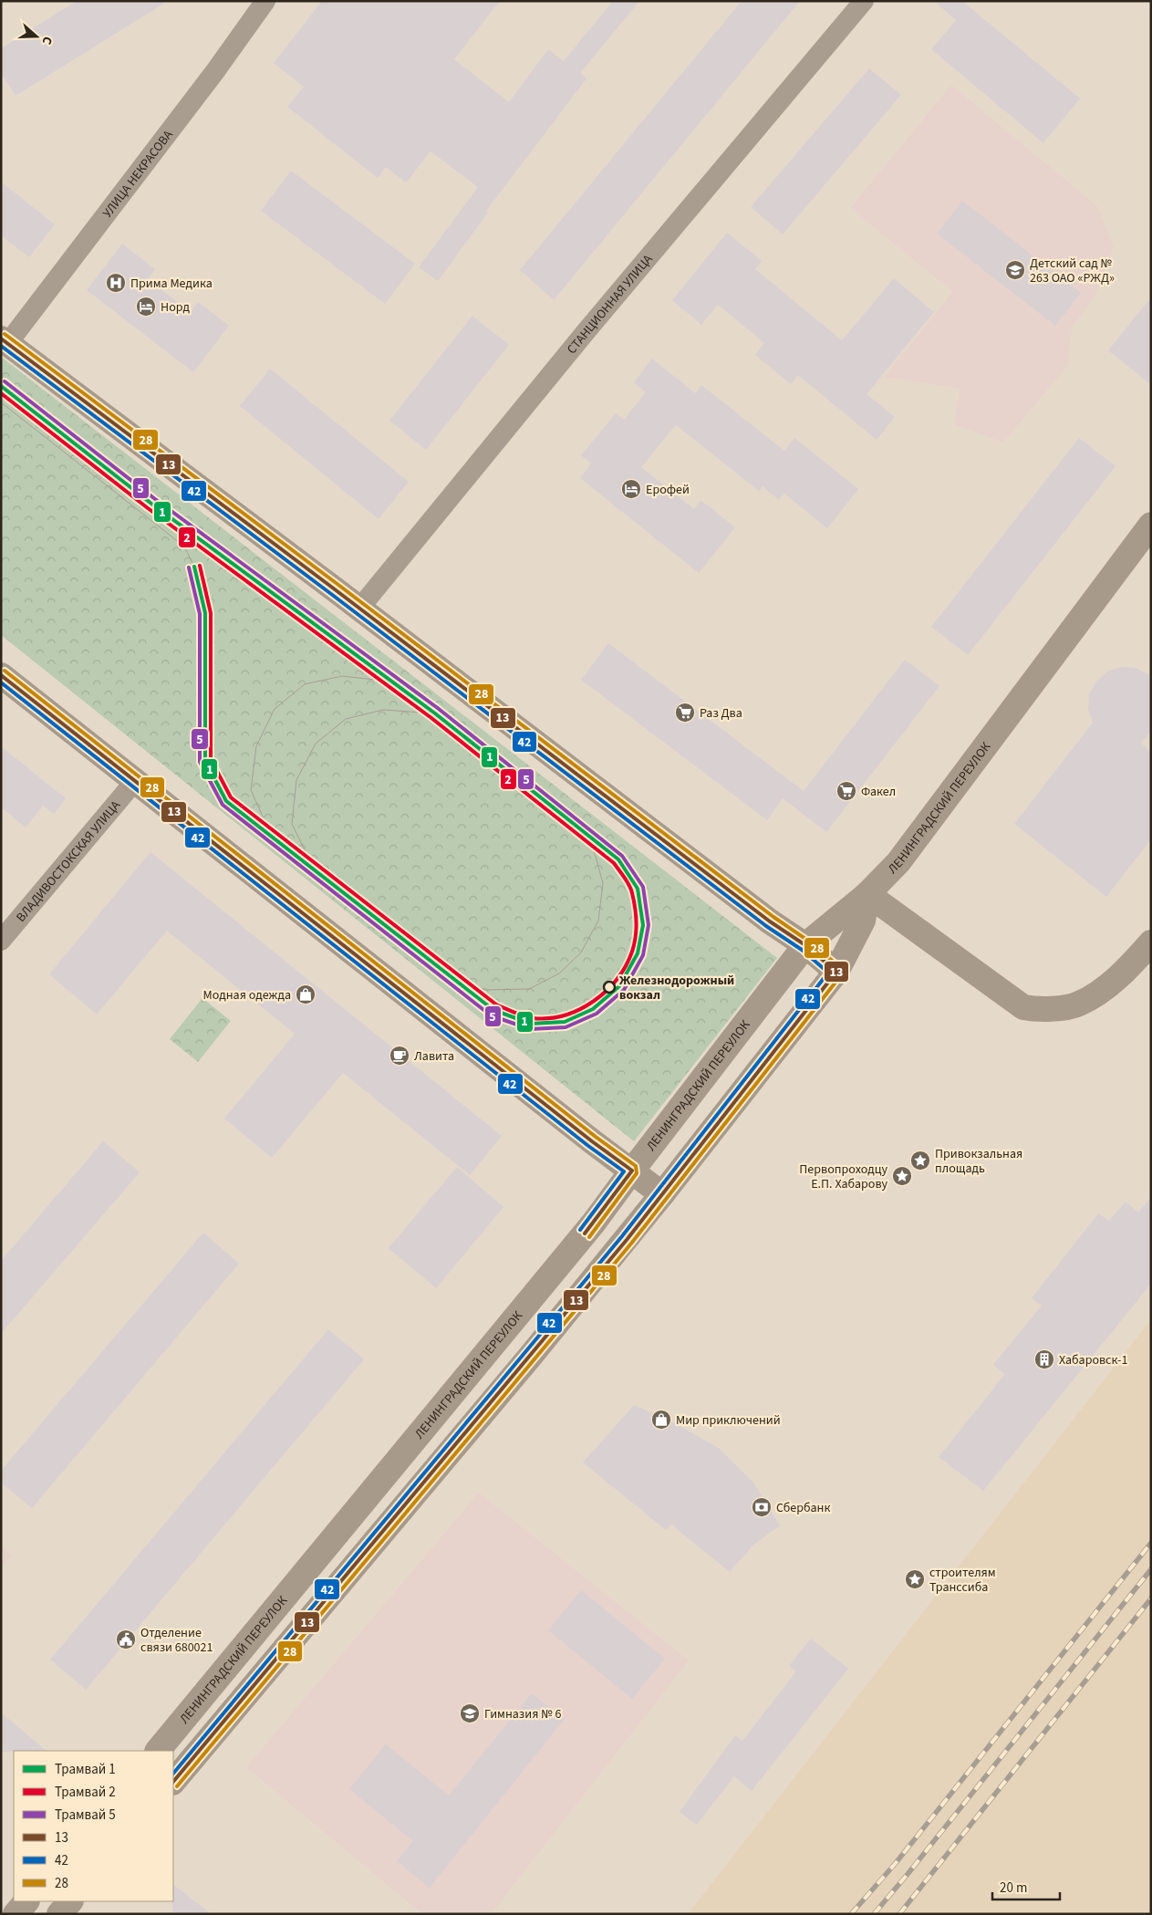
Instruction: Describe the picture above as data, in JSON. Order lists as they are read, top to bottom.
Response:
{
  "streets": {
    "main road": ["ЛЕНИНГРАДСКИЙ ПЕРЕУЛОК"],
    "street": ["УЛИЦА НЕКРАСОВА", "СТАНЦИОННАЯ УЛИЦА", "ВЛАДИВОСТОКСКАЯ УЛИЦА"]
  },
  "places": {
    "school or university": ["Детский сад № 263 ОАО «РЖД»", "Гимназия № 6"],
    "hospital": ["Прима Медика"],
    "hotel": ["Норд", "Ерофей"],
    "supermarket": ["Раз Два", "Факел"],
    "other": ["Железнодорожный вокзал"],
    "shop": ["Модная одежда", "Мир приключений"],
    "cafe": ["Лавита"],
    "place": ["Привокзальная площадь", "Первопроходцу Е.П. Хабарову", "строителям Транссиба"],
    "building": ["Хабаровск-1"],
    "bank": ["Сбербанк"],
    "public building": ["Отделение связи 680021"]
  },
  "lines": [
    "transit line 28",
    "transit line 13",
    "transit line 42",
    "tram line 5",
    "tram line 1",
    "tram line 2"
  ],
  "legend": [
    "Трамвай 1",
    "Трамвай 2",
    "Трамвай 5",
    "13",
    "42",
    "28"
  ],
  "scale_bar": "20 m",
  "north": "right"
}
